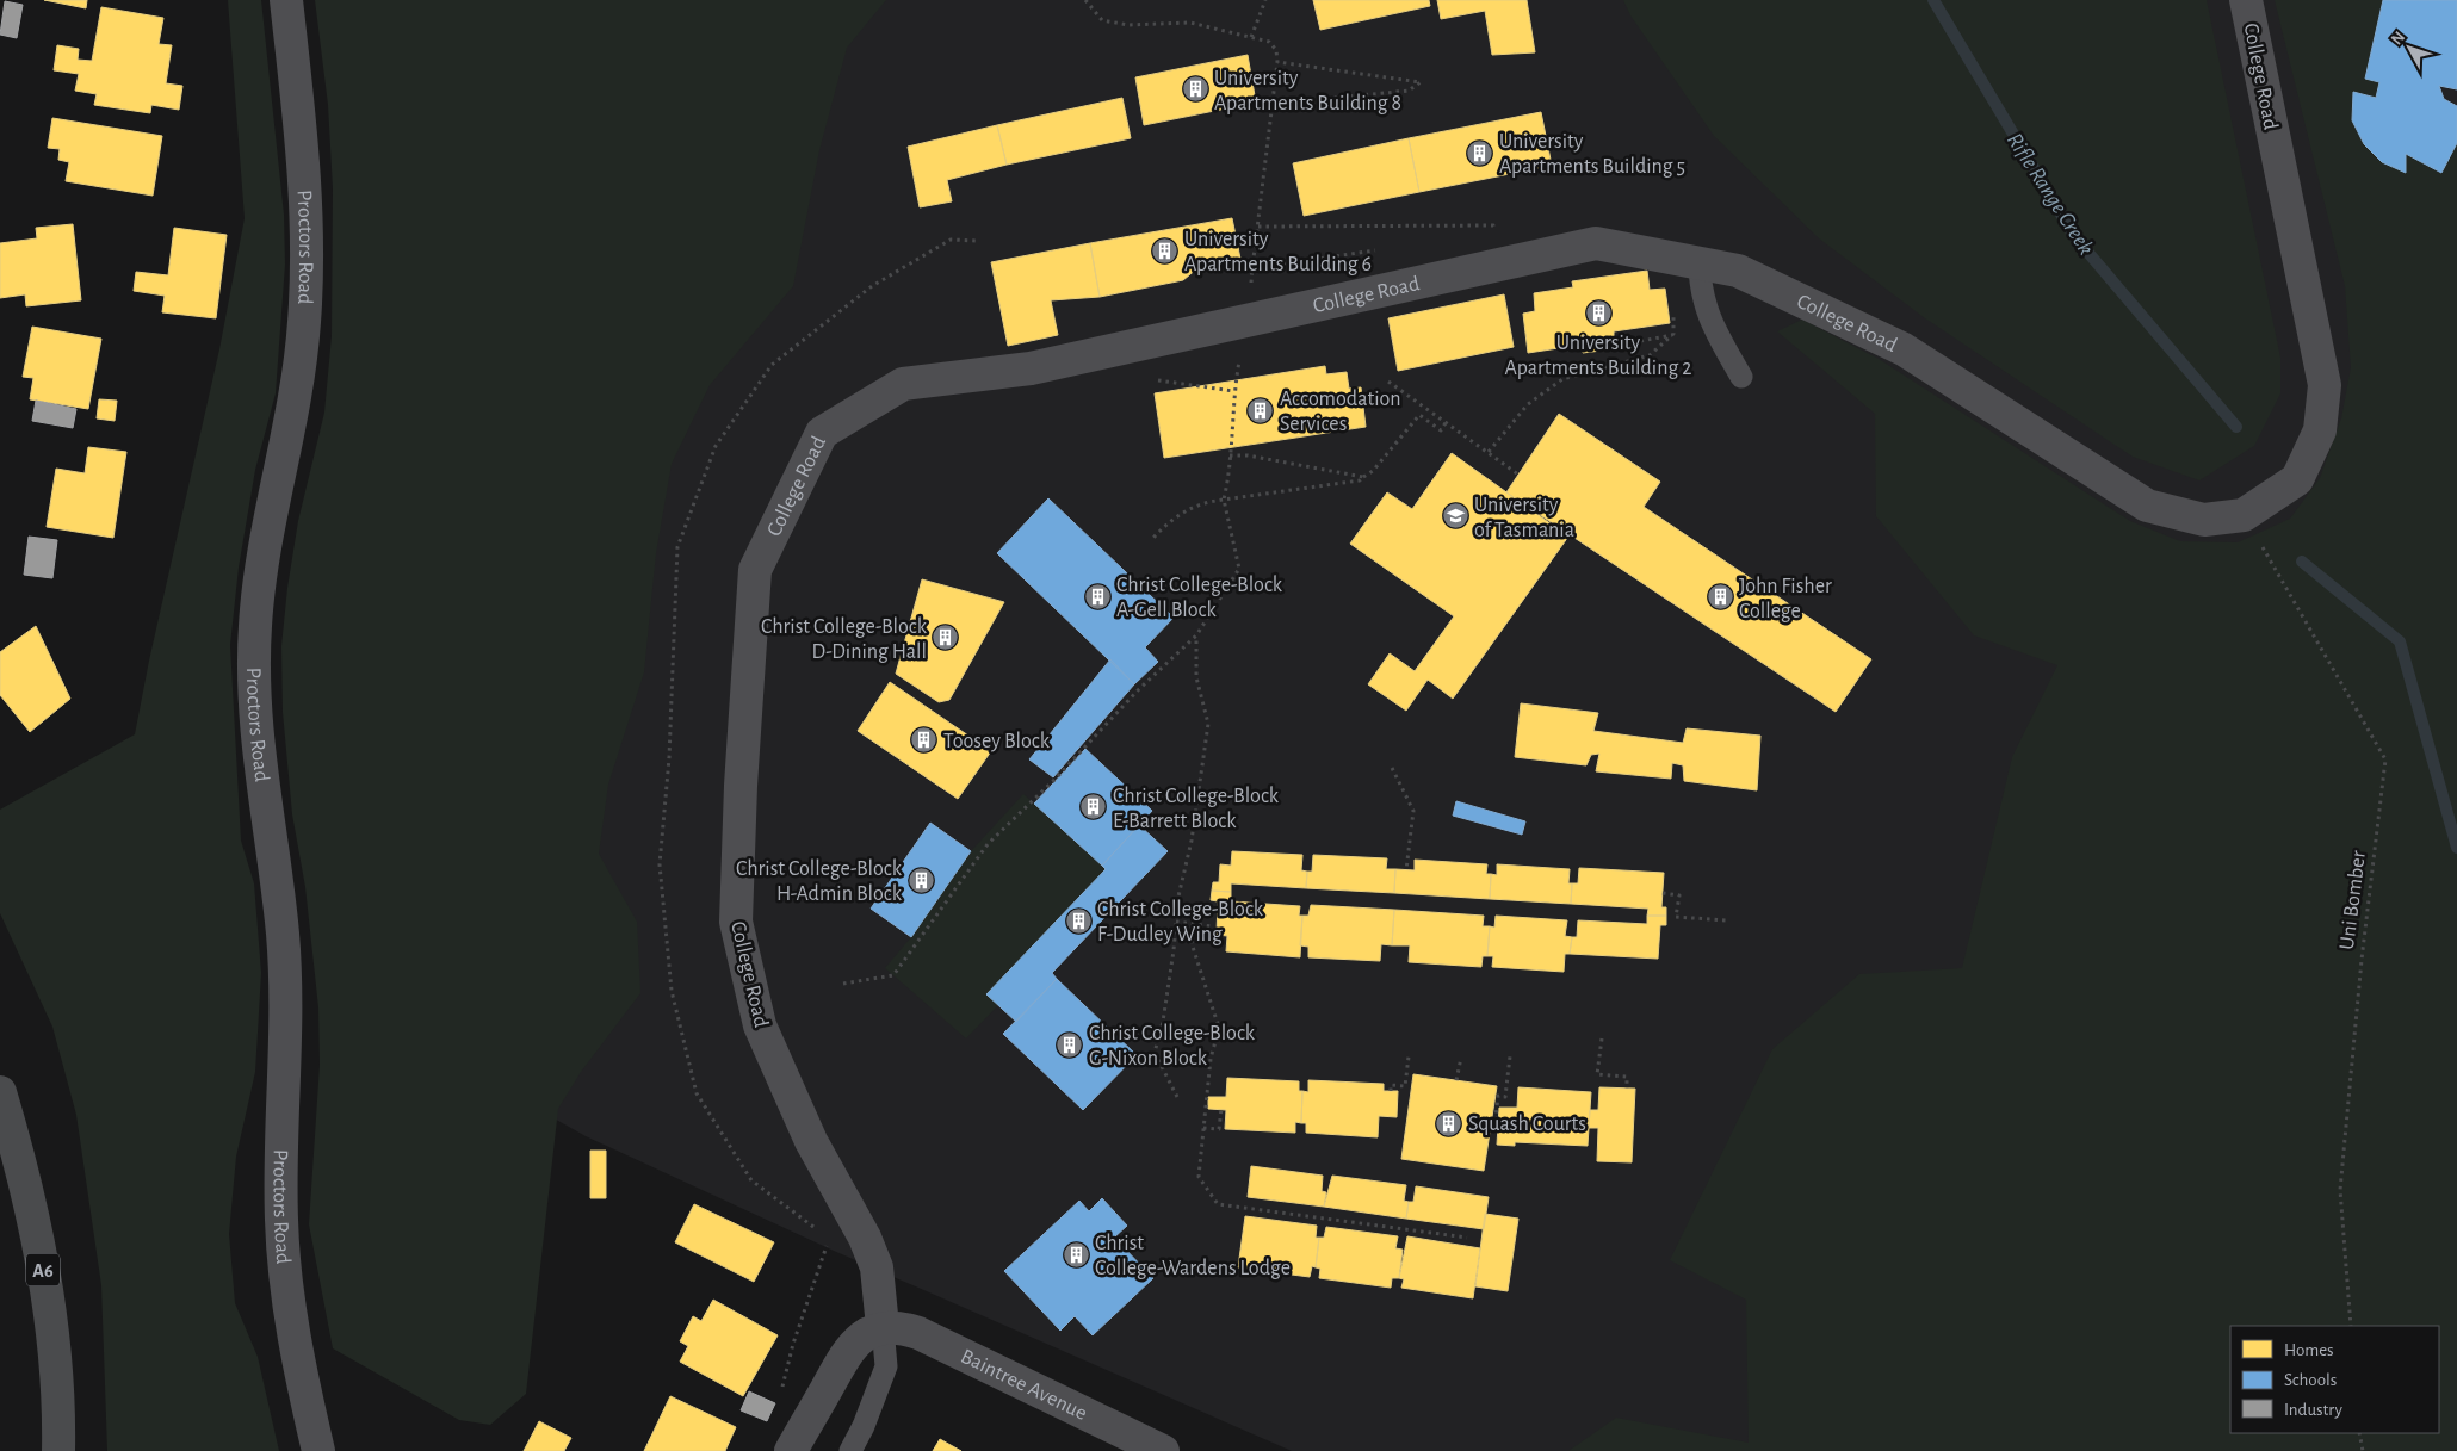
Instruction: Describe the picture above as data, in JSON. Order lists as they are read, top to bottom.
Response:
{
  "streets": {
    "highway": ["A6"],
    "street": ["College Road", "Proctors Road", "Baintree Avenue"],
    "path": ["Uni Bomber"]
  },
  "crossings": [
    ["College Road", "Uni Bomber"],
    ["College Road", "Baintree Avenue"]
  ],
  "water": ["Rifle Range Creek"],
  "places": {
    "building": [
      "University Apartments Building 8",
      "University Apartments Building 5",
      "University Apartments Building 6",
      "University Apartments Building 2",
      "Accomodation Services",
      "Christ College-Block A-Gell Block",
      "John Fisher College",
      "Christ College-Block D-Dining Hall",
      "Toosey Block",
      "Christ College-Block E-Barrett Block",
      "Christ College-Block H-Admin Block",
      "Christ College-Block F-Dudley Wing",
      "Christ College-Block G-Nixon Block",
      "Squash Courts",
      "Christ College-Wardens Lodge"
    ],
    "school or university": ["University of Tasmania"]
  },
  "legend": ["Homes", "Schools", "Industry"],
  "north": "top left"
}
